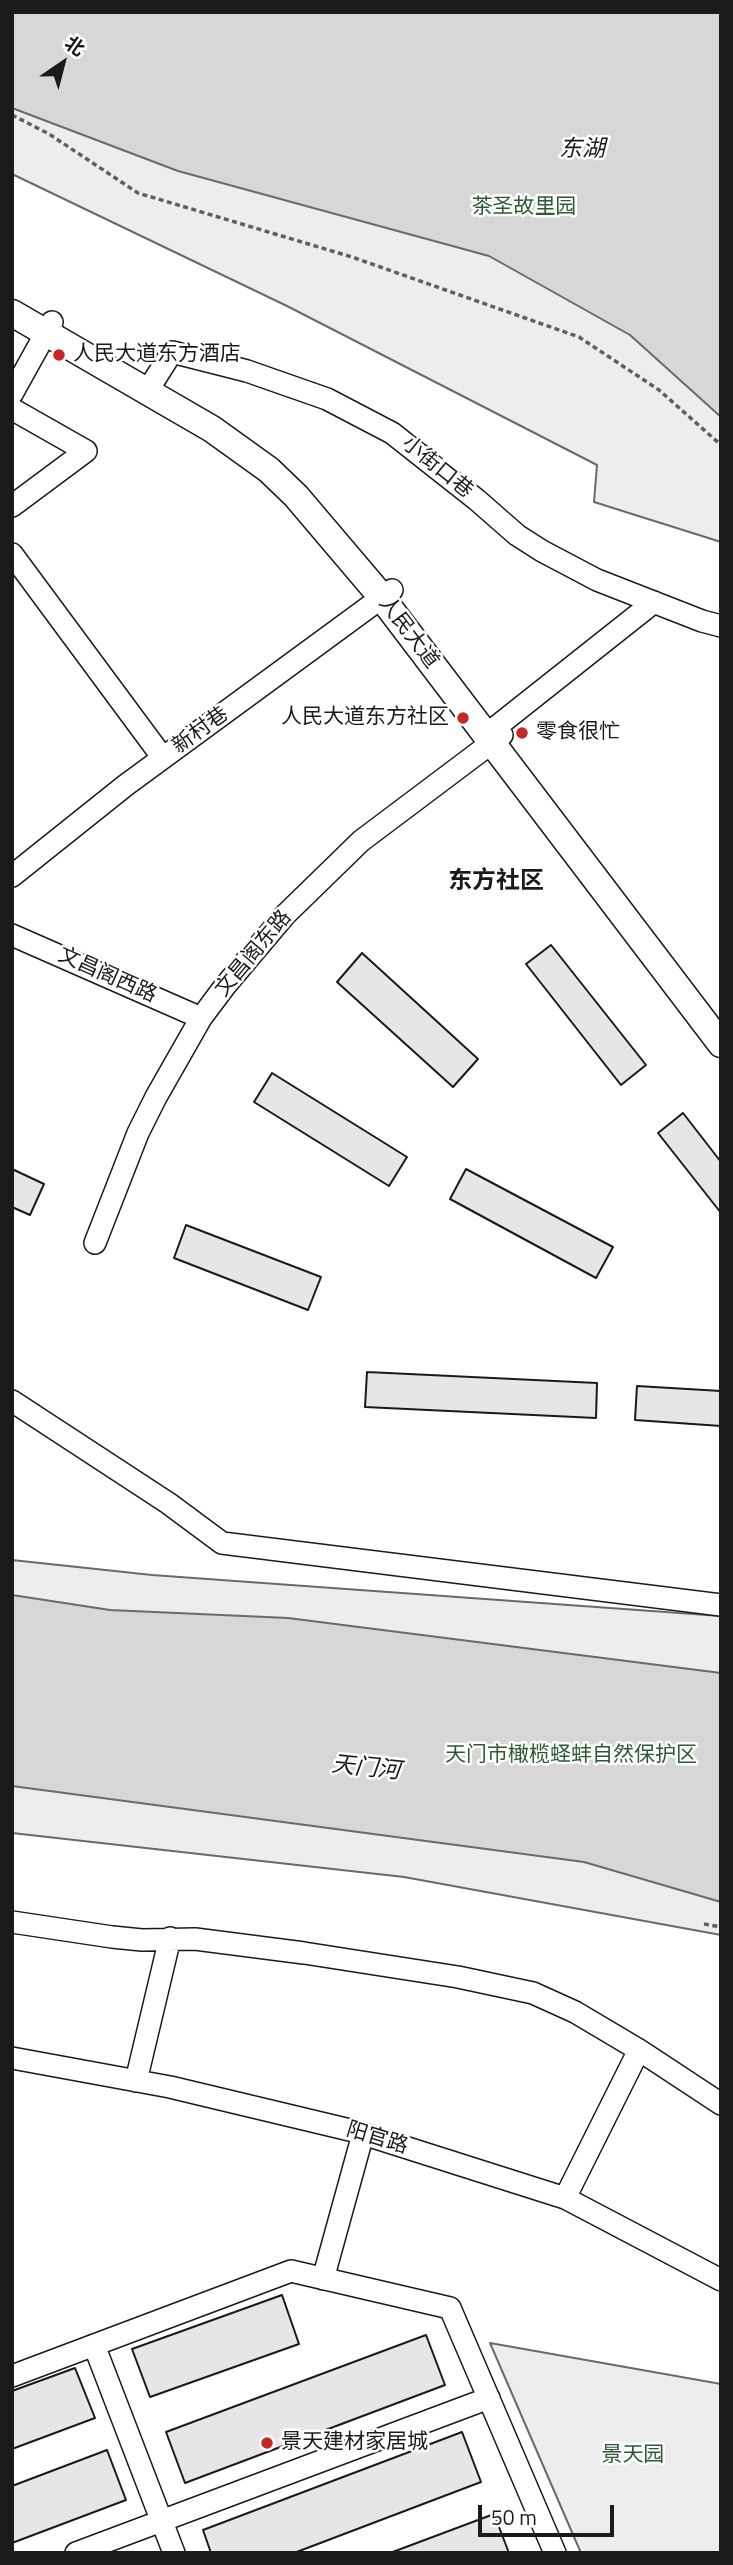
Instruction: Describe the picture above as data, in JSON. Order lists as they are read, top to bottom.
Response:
{
  "streets": {
    "main road": ["人民大道"],
    "street": [
      "小街口巷",
      "新村巷",
      "文昌阁东路",
      "文昌阁西路",
      "阳官路"
    ]
  },
  "crossings": [
    ["小街口巷", "人民大道"],
    ["小街口巷", "文昌阁东路"],
    ["人民大道", "新村巷"],
    ["人民大道", "文昌阁东路"],
    ["文昌阁东路", "文昌阁西路"]
  ],
  "districts": ["东方社区"],
  "water": ["东湖", "天门河"],
  "parks": ["茶圣故里园", "天门市橄榄蛏蚌自然保护区", "景天园"],
  "places": [
    "人民大道东方酒店",
    "人民大道东方社区",
    "零食很忙",
    "景天建材家居城"
  ],
  "scale_bar": "50 m",
  "north": "top right"
}
